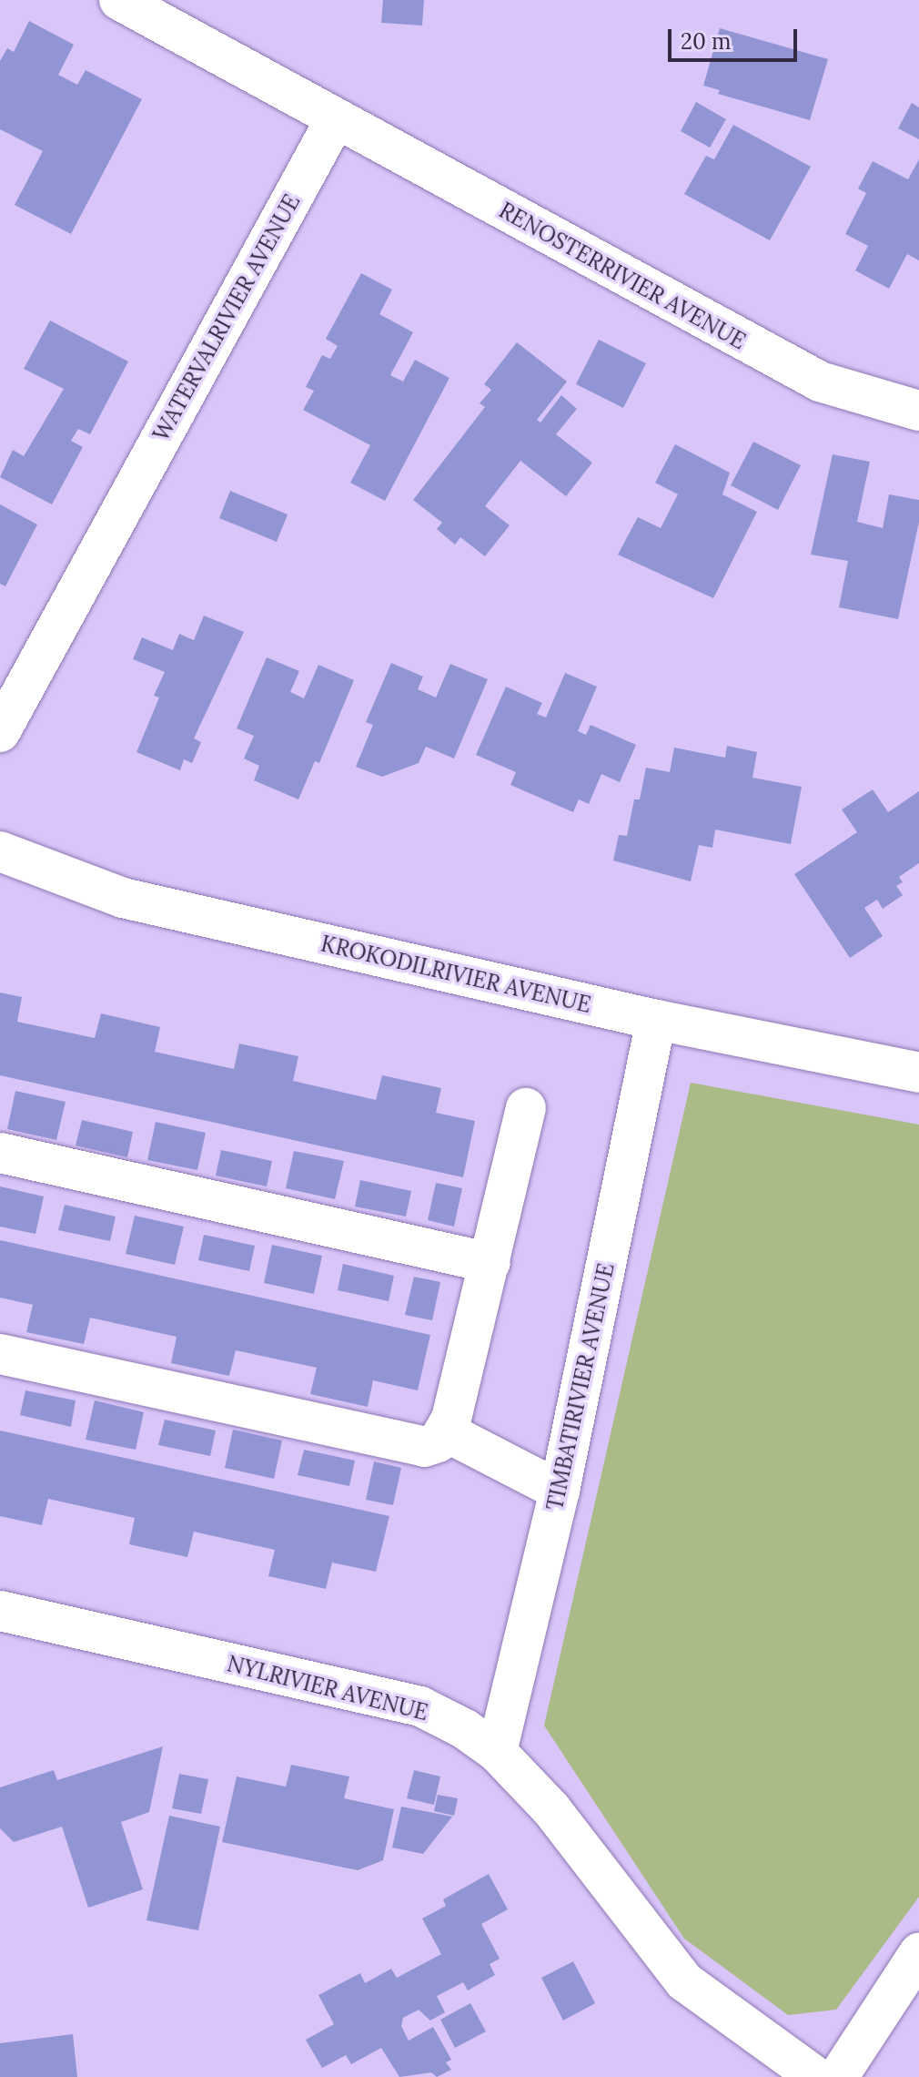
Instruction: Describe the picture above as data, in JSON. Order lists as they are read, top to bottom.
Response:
{
  "streets": {
    "street": [
      "RENOSTERRIVIER AVENUE",
      "WATERVALRIVIER AVENUE",
      "KROKODILRIVIER AVENUE",
      "TIMBATIRIVIER AVENUE",
      "NYLRIVIER AVENUE"
    ]
  },
  "crossings": [
    ["RENOSTERRIVIER AVENUE", "WATERVALRIVIER AVENUE"],
    ["KROKODILRIVIER AVENUE", "TIMBATIRIVIER AVENUE"],
    ["TIMBATIRIVIER AVENUE", "NYLRIVIER AVENUE"]
  ],
  "scale_bar": "20 m"
}
